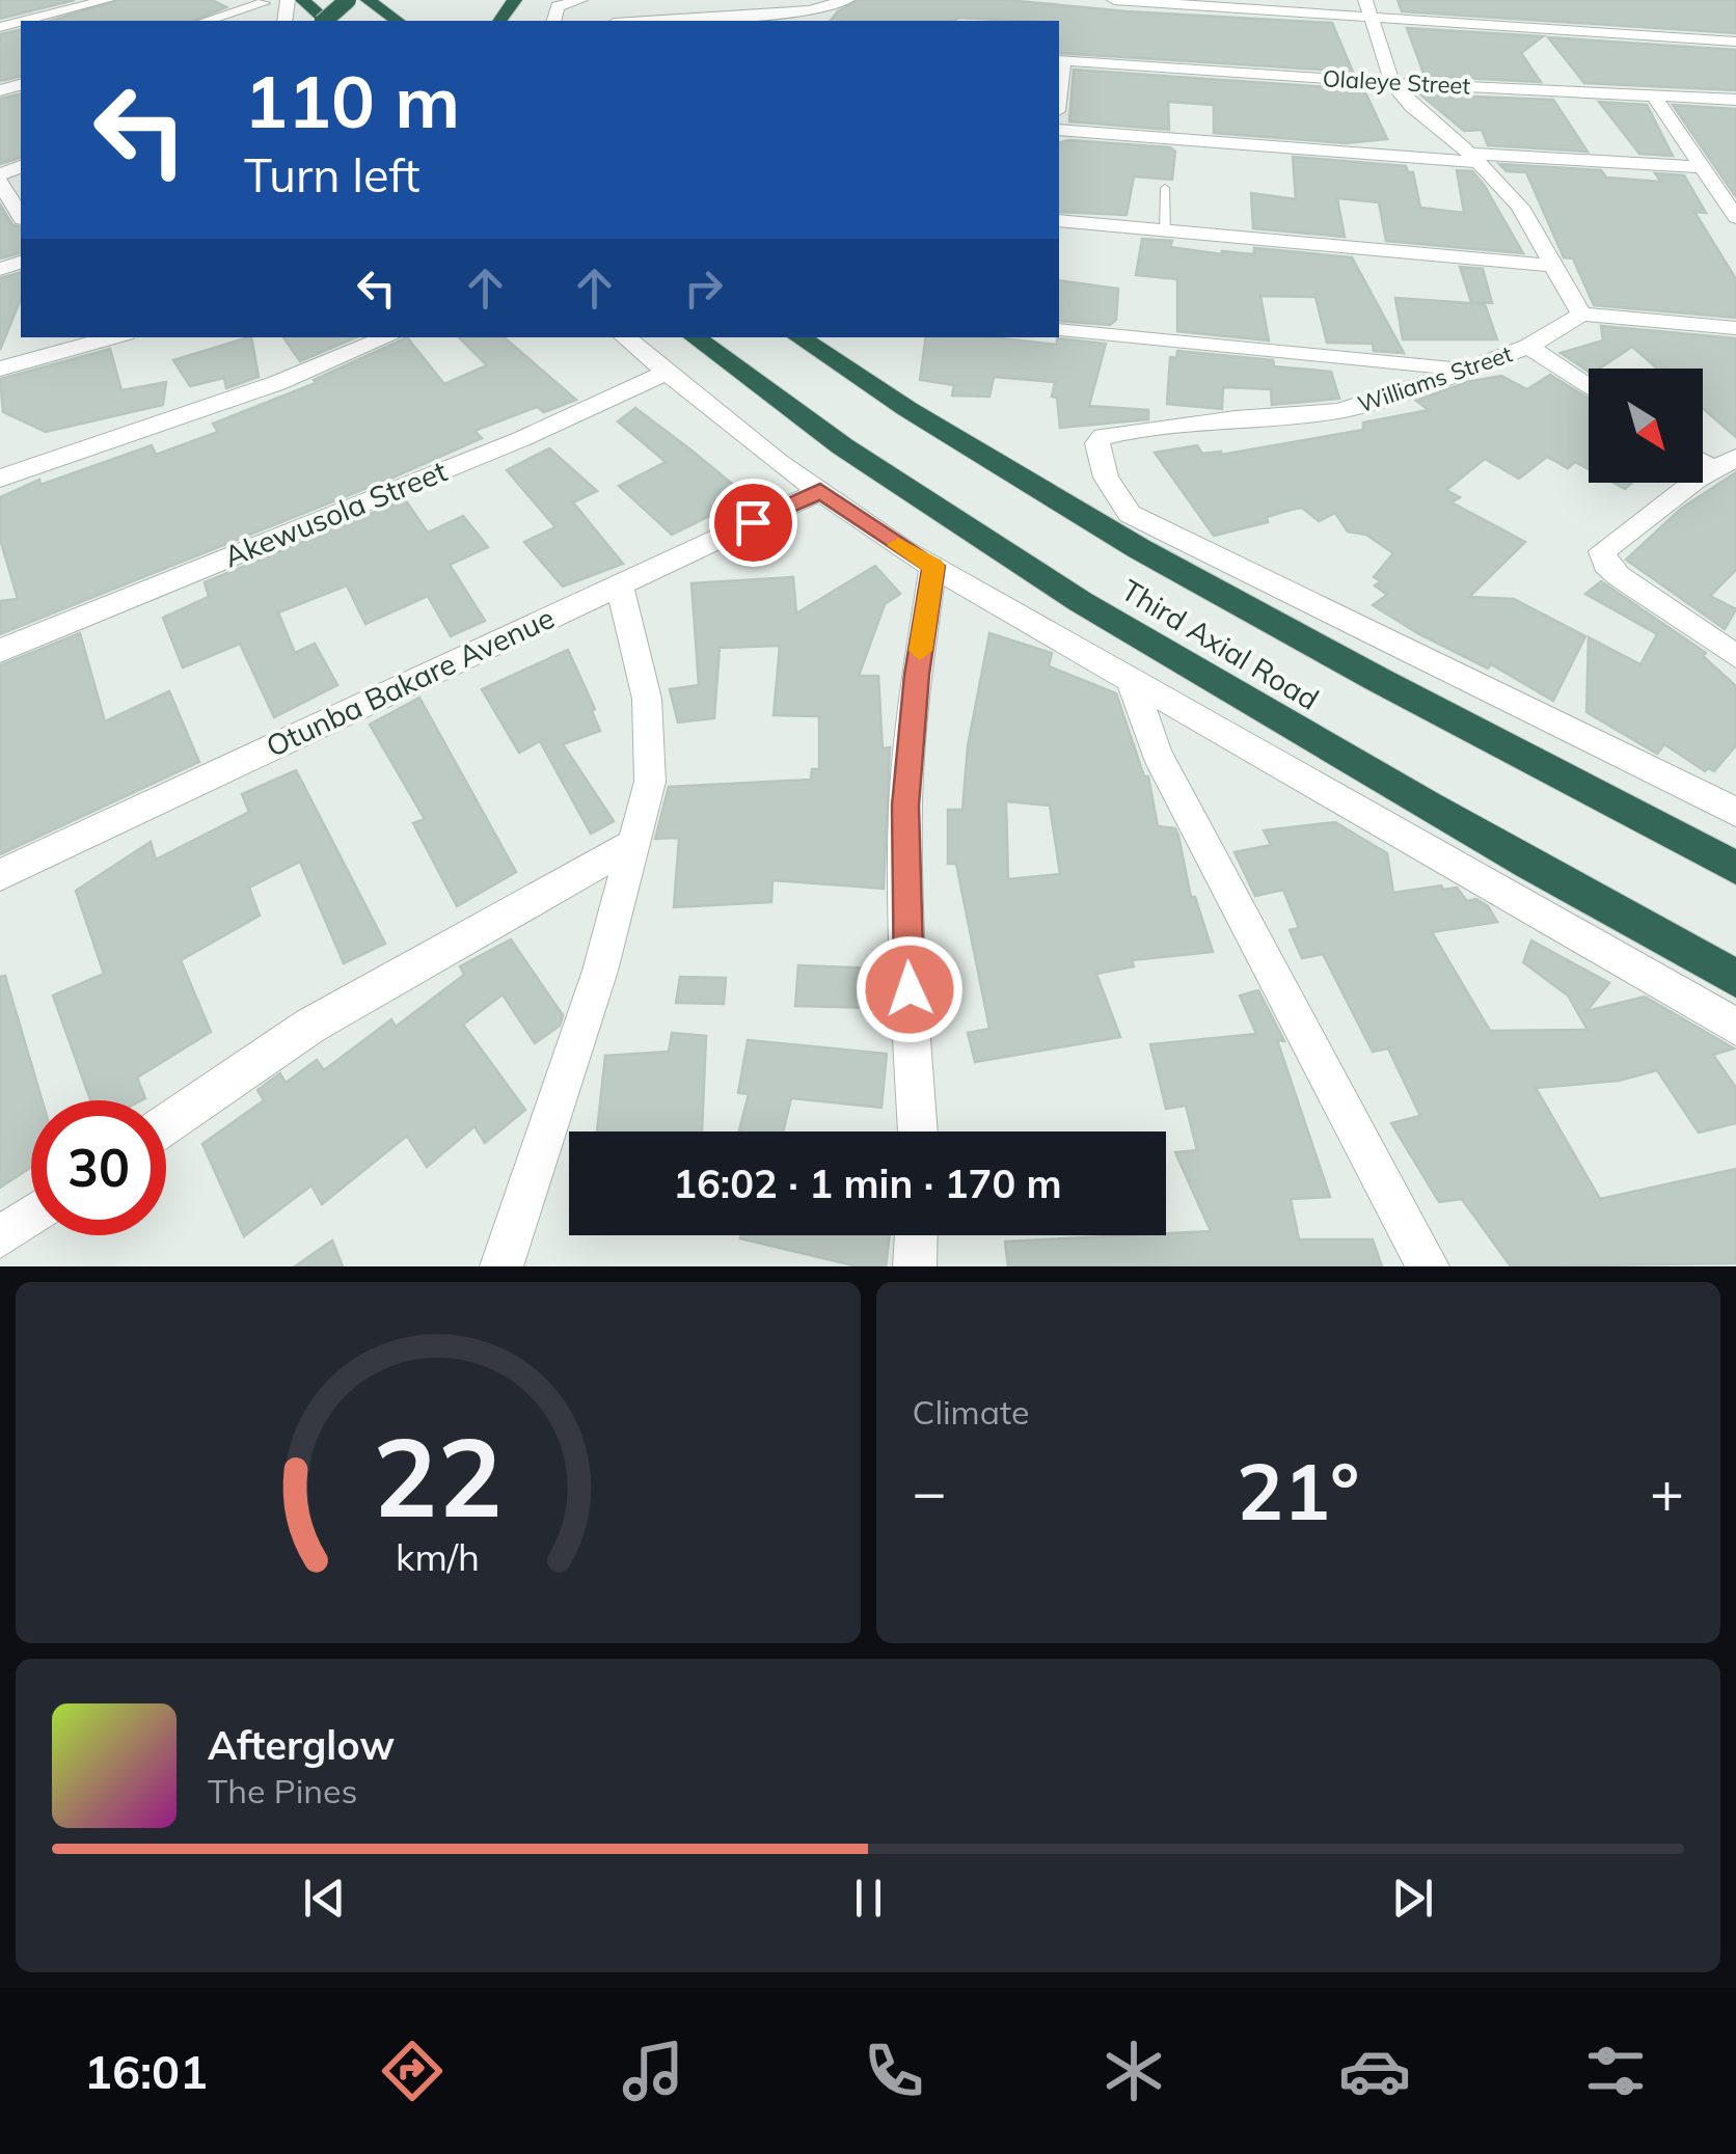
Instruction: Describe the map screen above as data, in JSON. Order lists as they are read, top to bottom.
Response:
{
  "streets": {
    "highway": ["Third Axial Road"],
    "street": [
      "Olaleye Street",
      "Williams Street",
      "Akewusola Street",
      "Otunba Bakare Avenue"
    ]
  },
  "crossings": [
    ["Williams Street", "Third Axial Road"]
  ],
  "north": "bottom right",
  "page": {
    "turn": ["110 m", "Turn left"],
    "limit": "30",
    "trip": "16:02 · 1 min · 170 m",
    "tile": "Climate",
    "heat": ["−", "21°", "+"],
    "song": ["Afterglow", "The Pines"],
    "tabs": "16:01",
    "gauge": ["22", "km/h"]
  }
}
